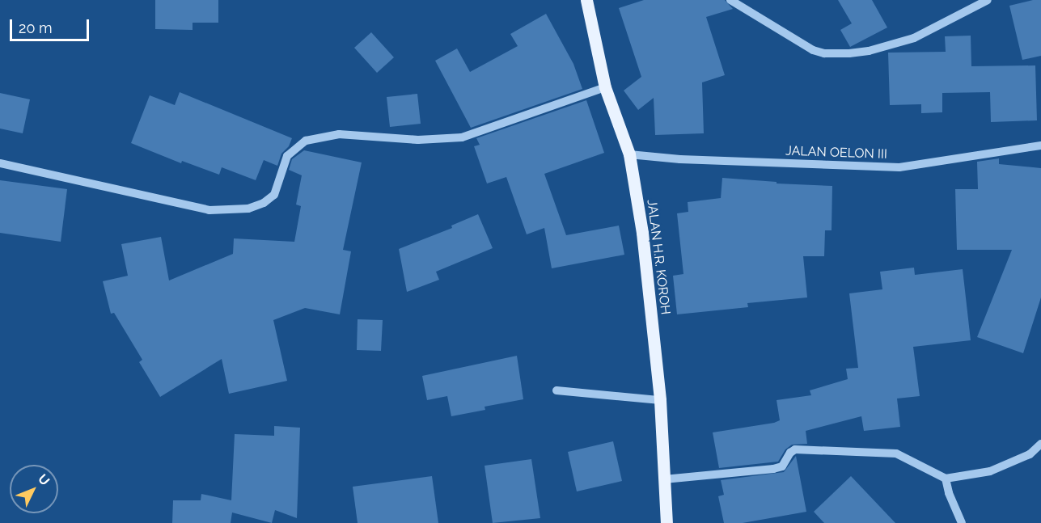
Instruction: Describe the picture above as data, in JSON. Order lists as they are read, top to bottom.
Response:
{
  "streets": {
    "main road": ["JALAN H.R. KOROH"],
    "street": ["JALAN OELON III"]
  },
  "crossings": [
    ["JALAN OELON III", "JALAN H.R. KOROH"]
  ],
  "scale_bar": "20 m",
  "north": "top right"
}
